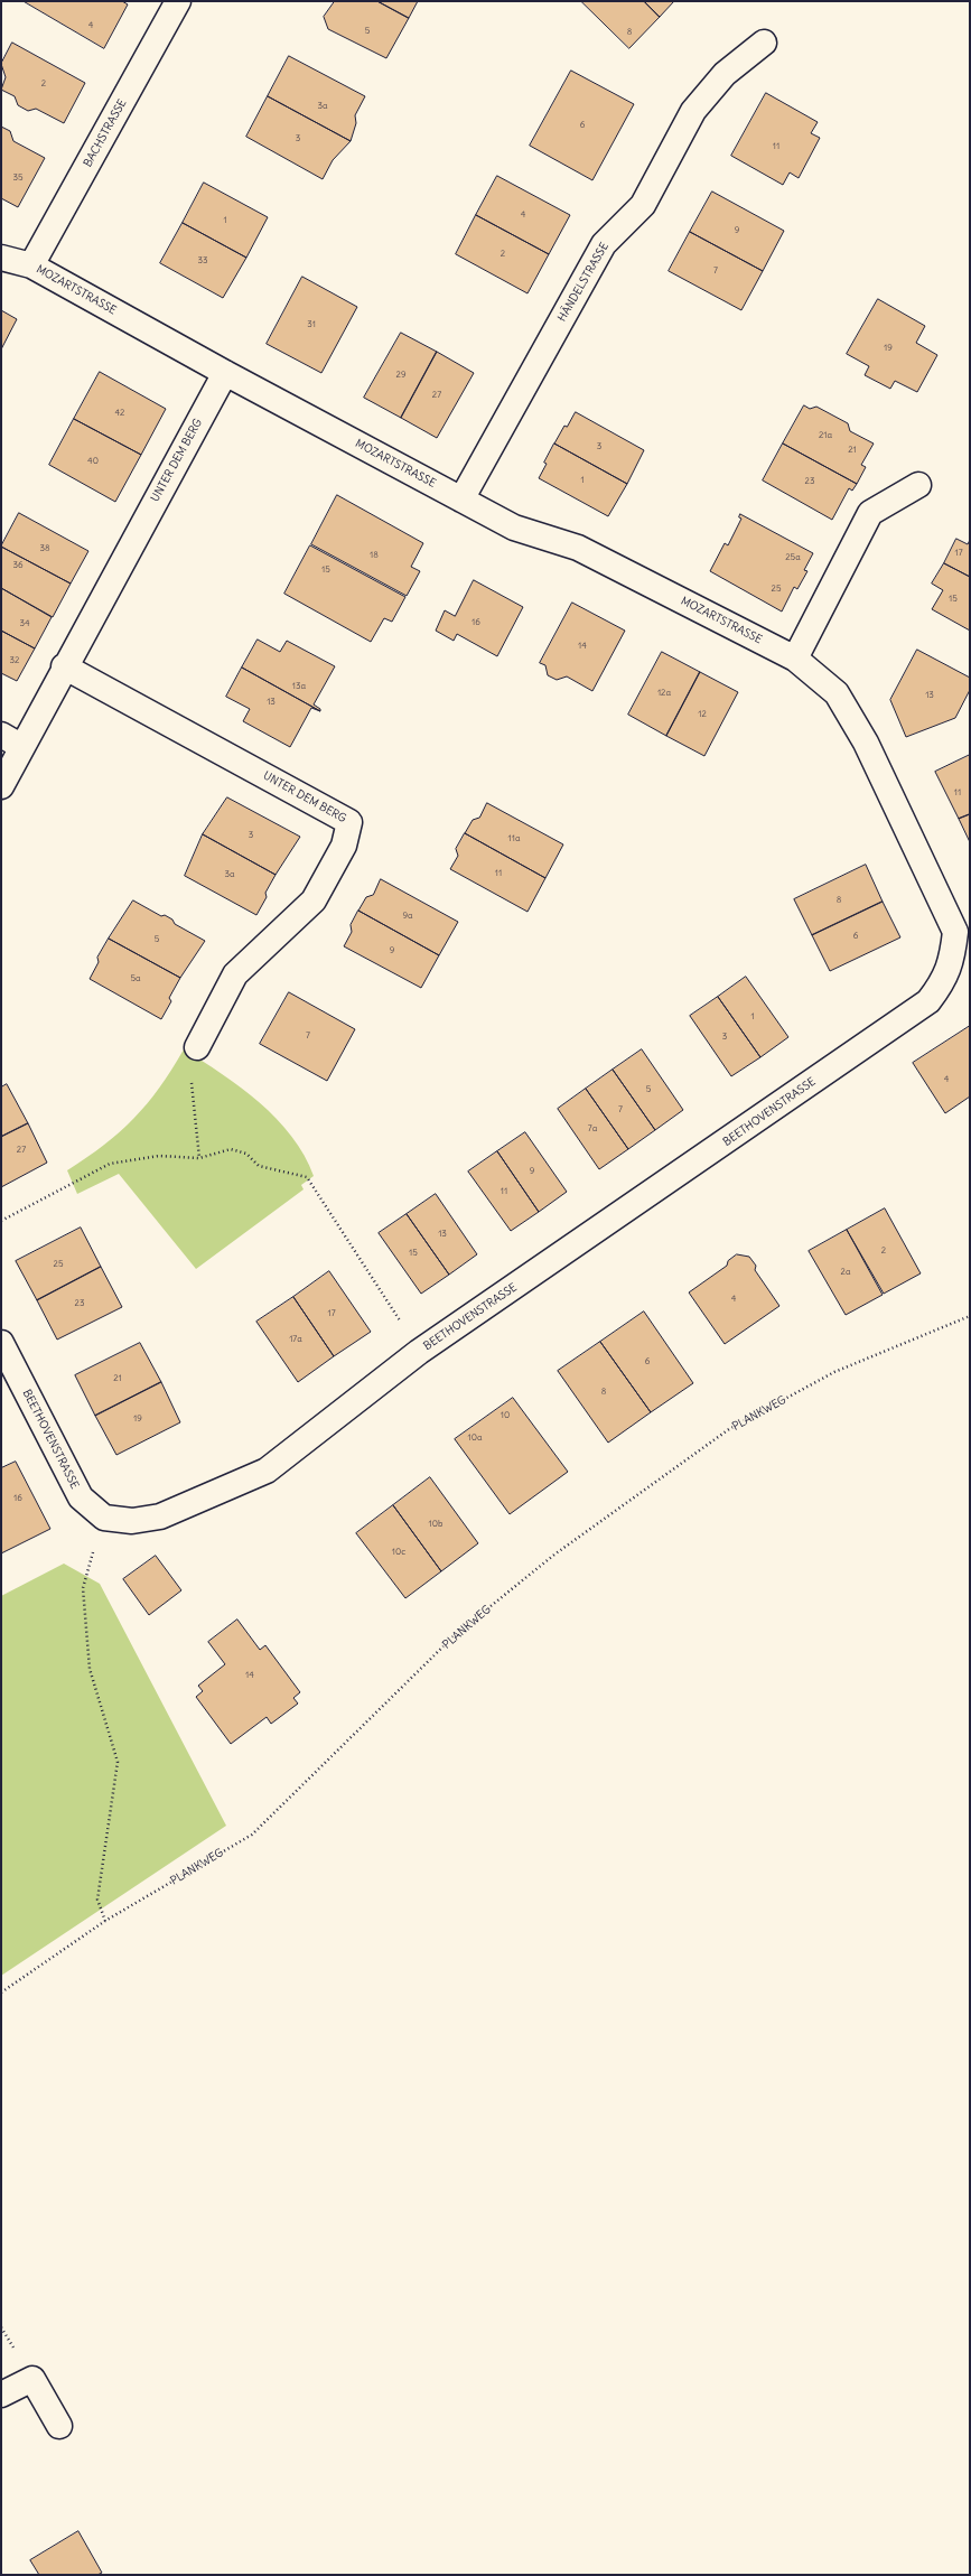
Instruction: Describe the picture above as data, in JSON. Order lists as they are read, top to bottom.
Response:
{
  "streets": {
    "street": [
      "BACHSTRASSE",
      "HÄNDELSTRASSE",
      "MOZARTSTRASSE",
      "UNTER DEM BERG",
      "BEETHOVENSTRASSE"
    ],
    "path": ["PLANKWEG"]
  },
  "crossings": [
    ["BACHSTRASSE", "MOZARTSTRASSE"],
    ["HÄNDELSTRASSE", "MOZARTSTRASSE"],
    ["MOZARTSTRASSE", "UNTER DEM BERG"],
    ["MOZARTSTRASSE", "BEETHOVENSTRASSE"]
  ],
  "house_numbers": [
    "4",
    "5",
    "8",
    "2",
    "3a",
    "6",
    "3",
    "11",
    "35",
    "4",
    "1",
    "9",
    "2",
    "33",
    "7",
    "31",
    "19",
    "29",
    "27",
    "42",
    "21a",
    "3",
    "21",
    "40",
    "1",
    "23",
    "38",
    "17",
    "18",
    "25a",
    "36",
    "15",
    "25",
    "15",
    "16",
    "34",
    "14",
    "32",
    "13a",
    "12a",
    "13",
    "13",
    "12",
    "11",
    "3",
    "11a",
    "11",
    "3a",
    "8",
    "9a",
    "6",
    "5",
    "9",
    "5a",
    "1",
    "7",
    "3",
    "4",
    "5",
    "7",
    "7a",
    "27",
    "9",
    "11",
    "13",
    "2",
    "15",
    "25",
    "2a",
    "4",
    "23",
    "17",
    "17a",
    "6",
    "21",
    "8",
    "10",
    "19",
    "10a",
    "16",
    "10b",
    "10c",
    "14"
  ]
}
